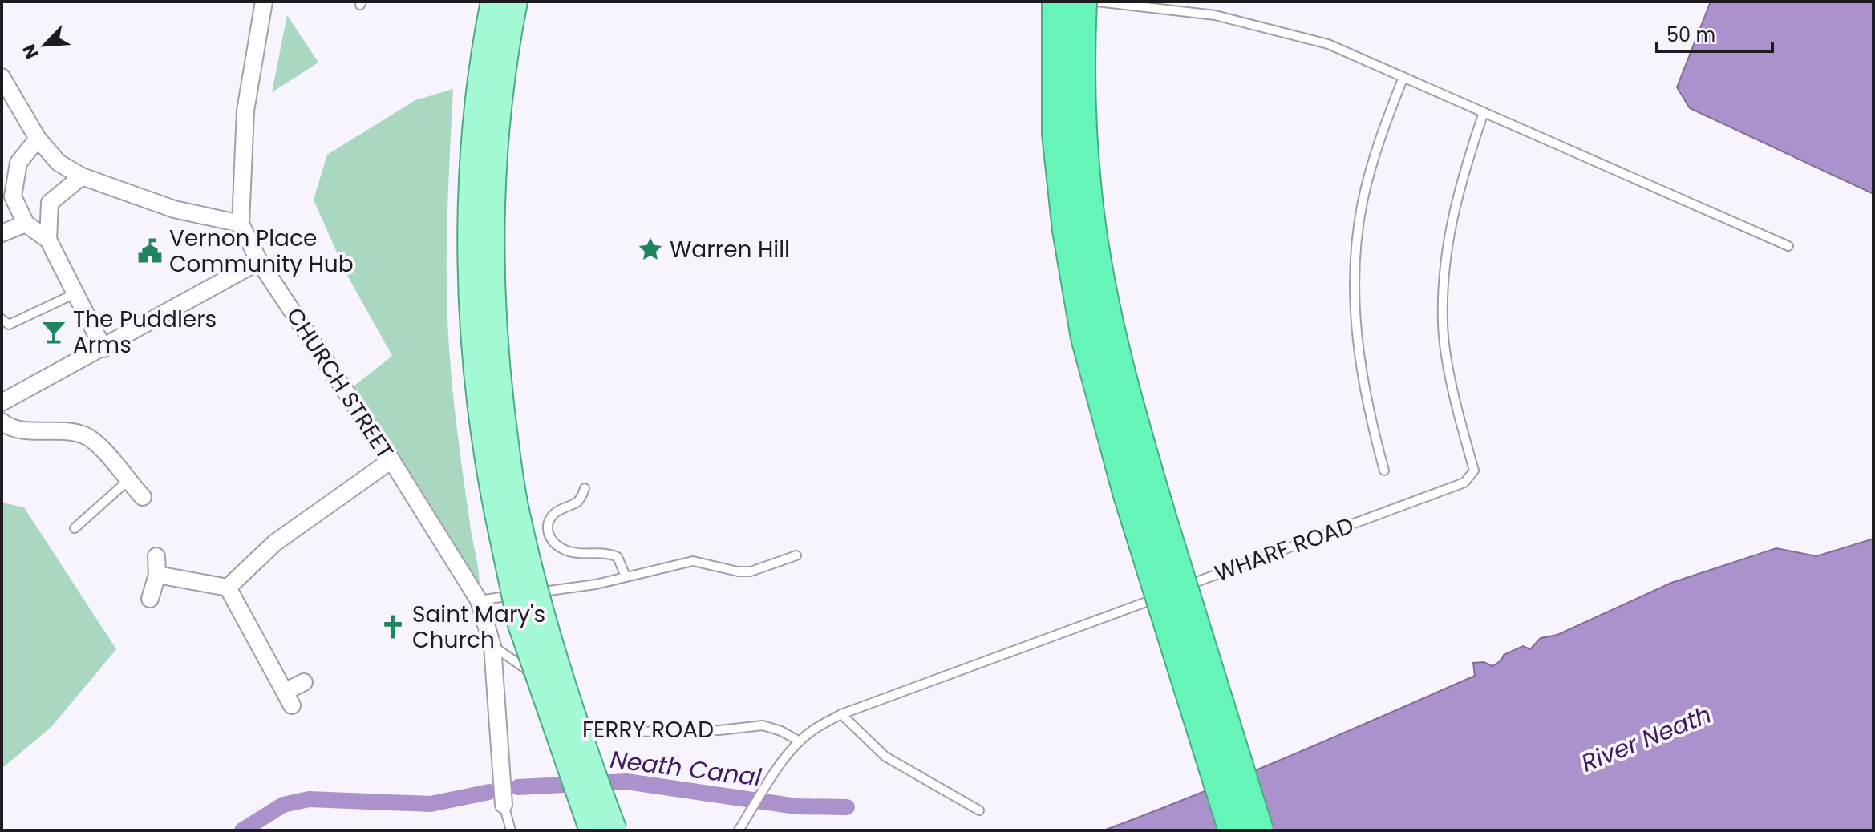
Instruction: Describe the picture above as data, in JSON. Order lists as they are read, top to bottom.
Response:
{
  "streets": {
    "street": ["CHURCH STREET"],
    "lane": ["WHARF ROAD", "FERRY ROAD"]
  },
  "crossings": [
    ["CHURCH STREET", "FERRY ROAD"],
    ["WHARF ROAD", "FERRY ROAD"]
  ],
  "water": ["River Neath", "Neath Canal"],
  "places": {
    "place": ["Warren Hill"],
    "public building": ["Vernon Place Community Hub"],
    "bar": ["The Puddlers Arms"],
    "church": ["Saint Mary's Church"]
  },
  "scale_bar": "50 m",
  "north": "bottom left"
}
